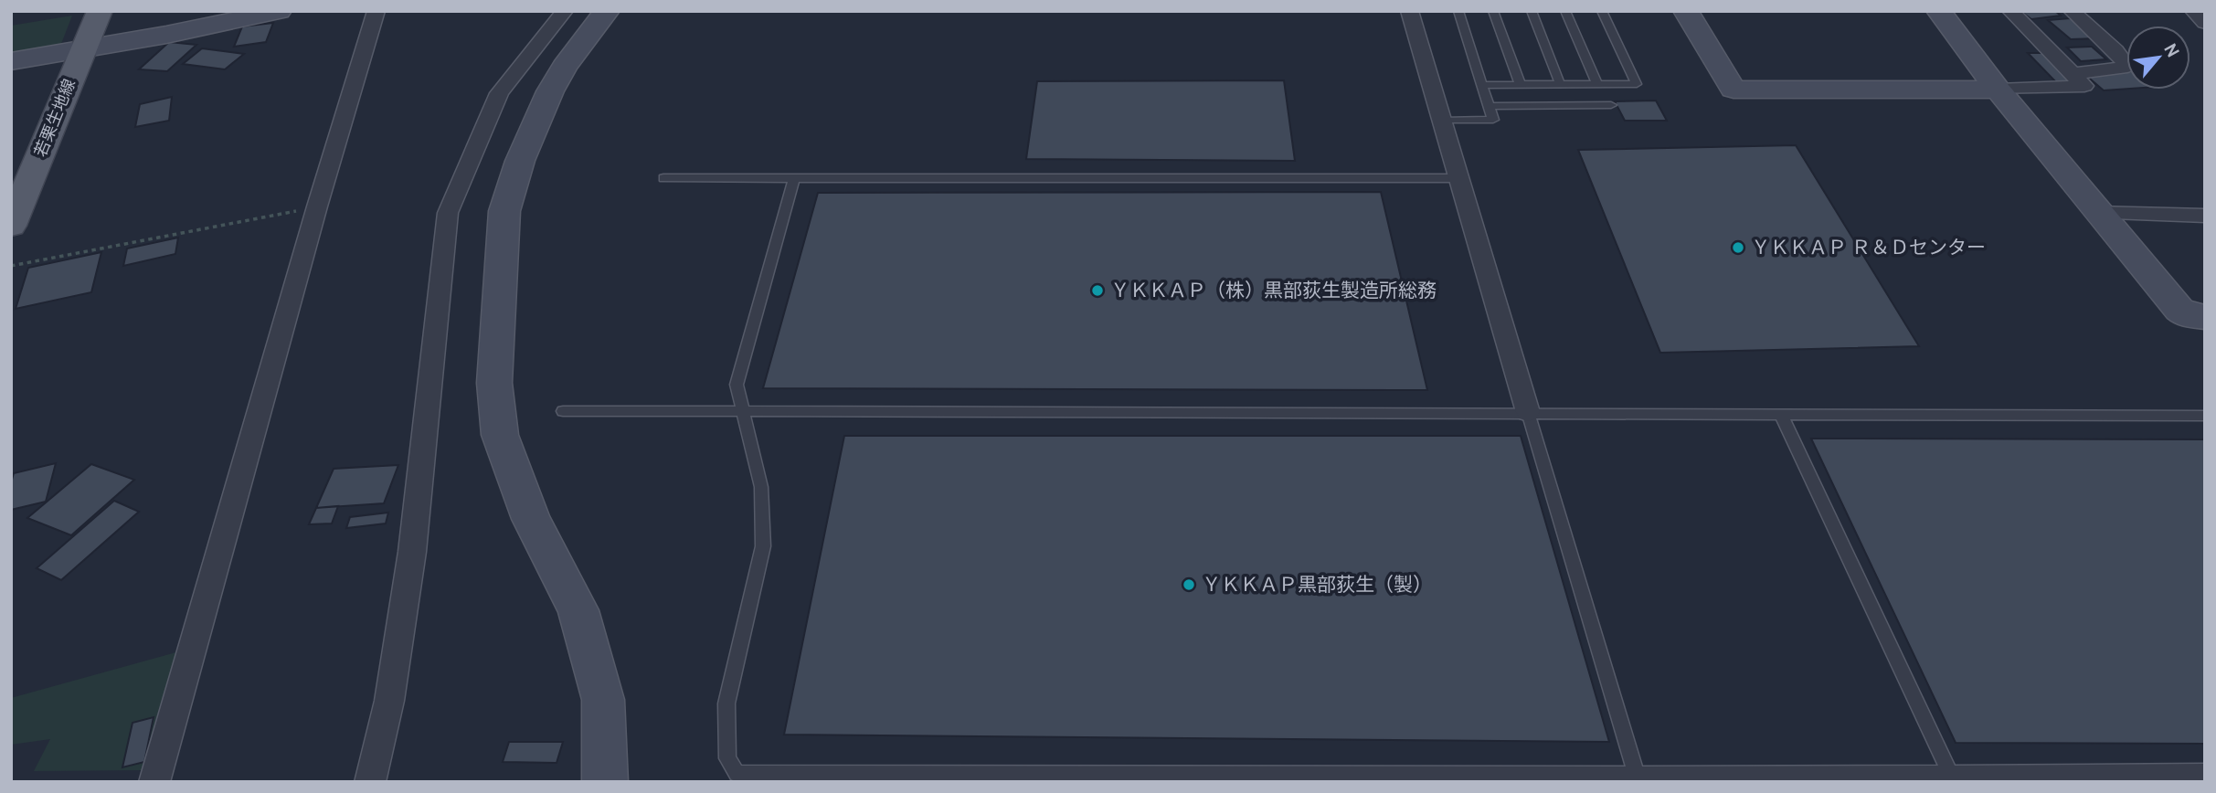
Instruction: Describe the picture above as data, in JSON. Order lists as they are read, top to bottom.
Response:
{
  "streets": {
    "main road": ["若栗生地線"]
  },
  "places": ["ＹＫＫＡＰ Ｒ＆Ｄセンター", "ＹＫＫＡＰ（株）黒部荻生製造所総務", "ＹＫＫＡＰ黒部荻生（製）"],
  "north": "top right"
}
